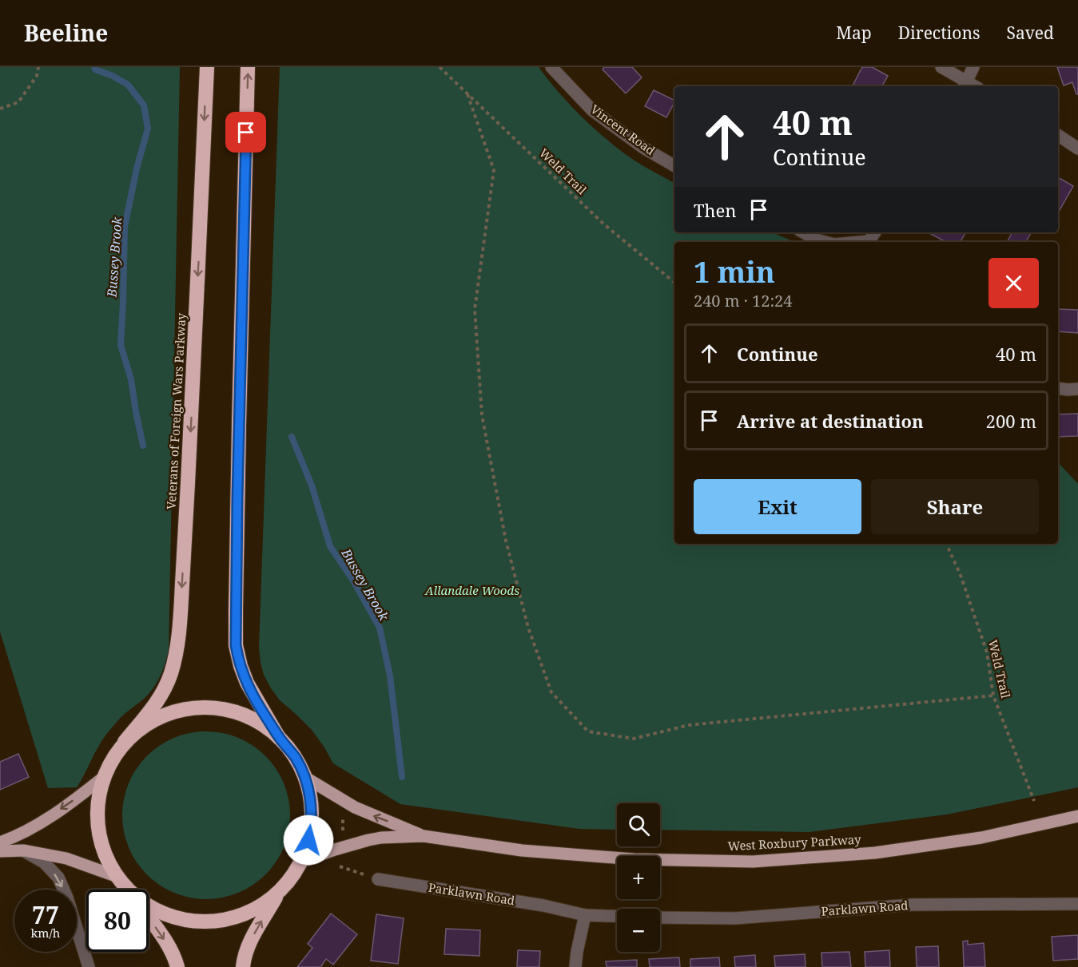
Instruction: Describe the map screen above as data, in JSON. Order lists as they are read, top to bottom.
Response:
{
  "streets": {
    "highway": ["Veterans of Foreign Wars Parkway"],
    "main road": ["West Roxbury Parkway"],
    "street": ["Vincent Road", "Parklawn Road"],
    "path": ["Weld Trail"]
  },
  "water": ["Bussey Brook"],
  "parks": ["Allandale Woods"],
  "page": {
    "header": "Beeline",
    "nav": ["Map", "Directions", "Saved"],
    "turn": ["40 m", "Continue"],
    "then": "Then",
    "heading": ["1 min", "240 m · 12:24"],
    "list": [
      {
        "name": "Continue",
        "value": "40 m"
      },
      {
        "name": "Arrive at destination",
        "value": "200 m"
      }
    ],
    "buttons": ["Exit", "Share"],
    "map_buttons": ["+", "−"],
    "speed": "77 km/h",
    "limit": "80"
  }
}
